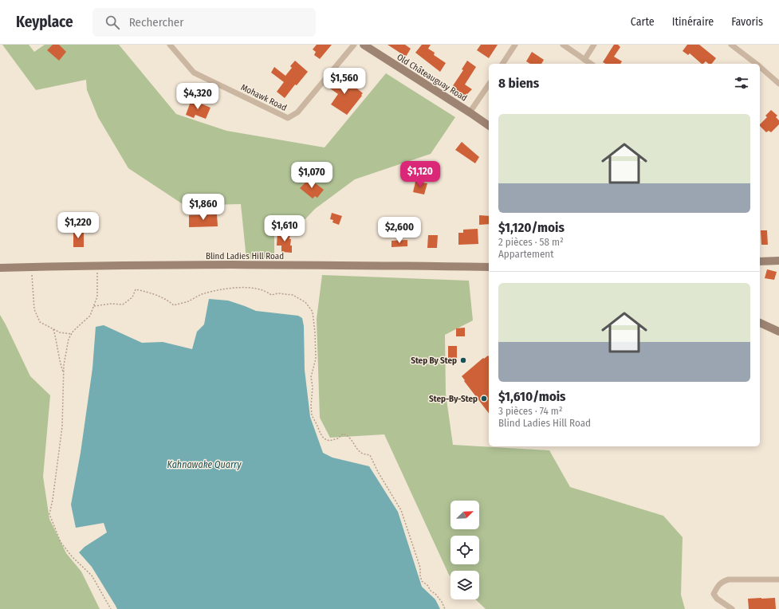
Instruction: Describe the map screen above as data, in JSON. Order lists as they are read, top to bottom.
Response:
{
  "streets": {
    "street": ["Old Châteauguay Road", "Mohawk Road", "Blind Ladies Hill Road"]
  },
  "water": ["Kahnawake Quarry"],
  "places": ["Step By Step", "Step-By-Step"],
  "north": "top right",
  "page": {
    "header": "Keyplace",
    "search": "Rechercher",
    "nav": ["Carte", "Itinéraire", "Favoris"],
    "heading": "8 biens",
    "price": [
      "$1,560",
      "$4,320",
      "$1,120",
      "$1,070",
      "$1,860",
      "$1,220",
      "$1,610",
      "$2,600"
    ],
    "list": [
      {
        "name": "$1,120/mois",
        "note": "2 pièces · 58 m² · Appartement"
      },
      {
        "name": "$1,610/mois",
        "note": "3 pièces · 74 m² · Blind Ladies Hill Road"
      }
    ]
  }
}
